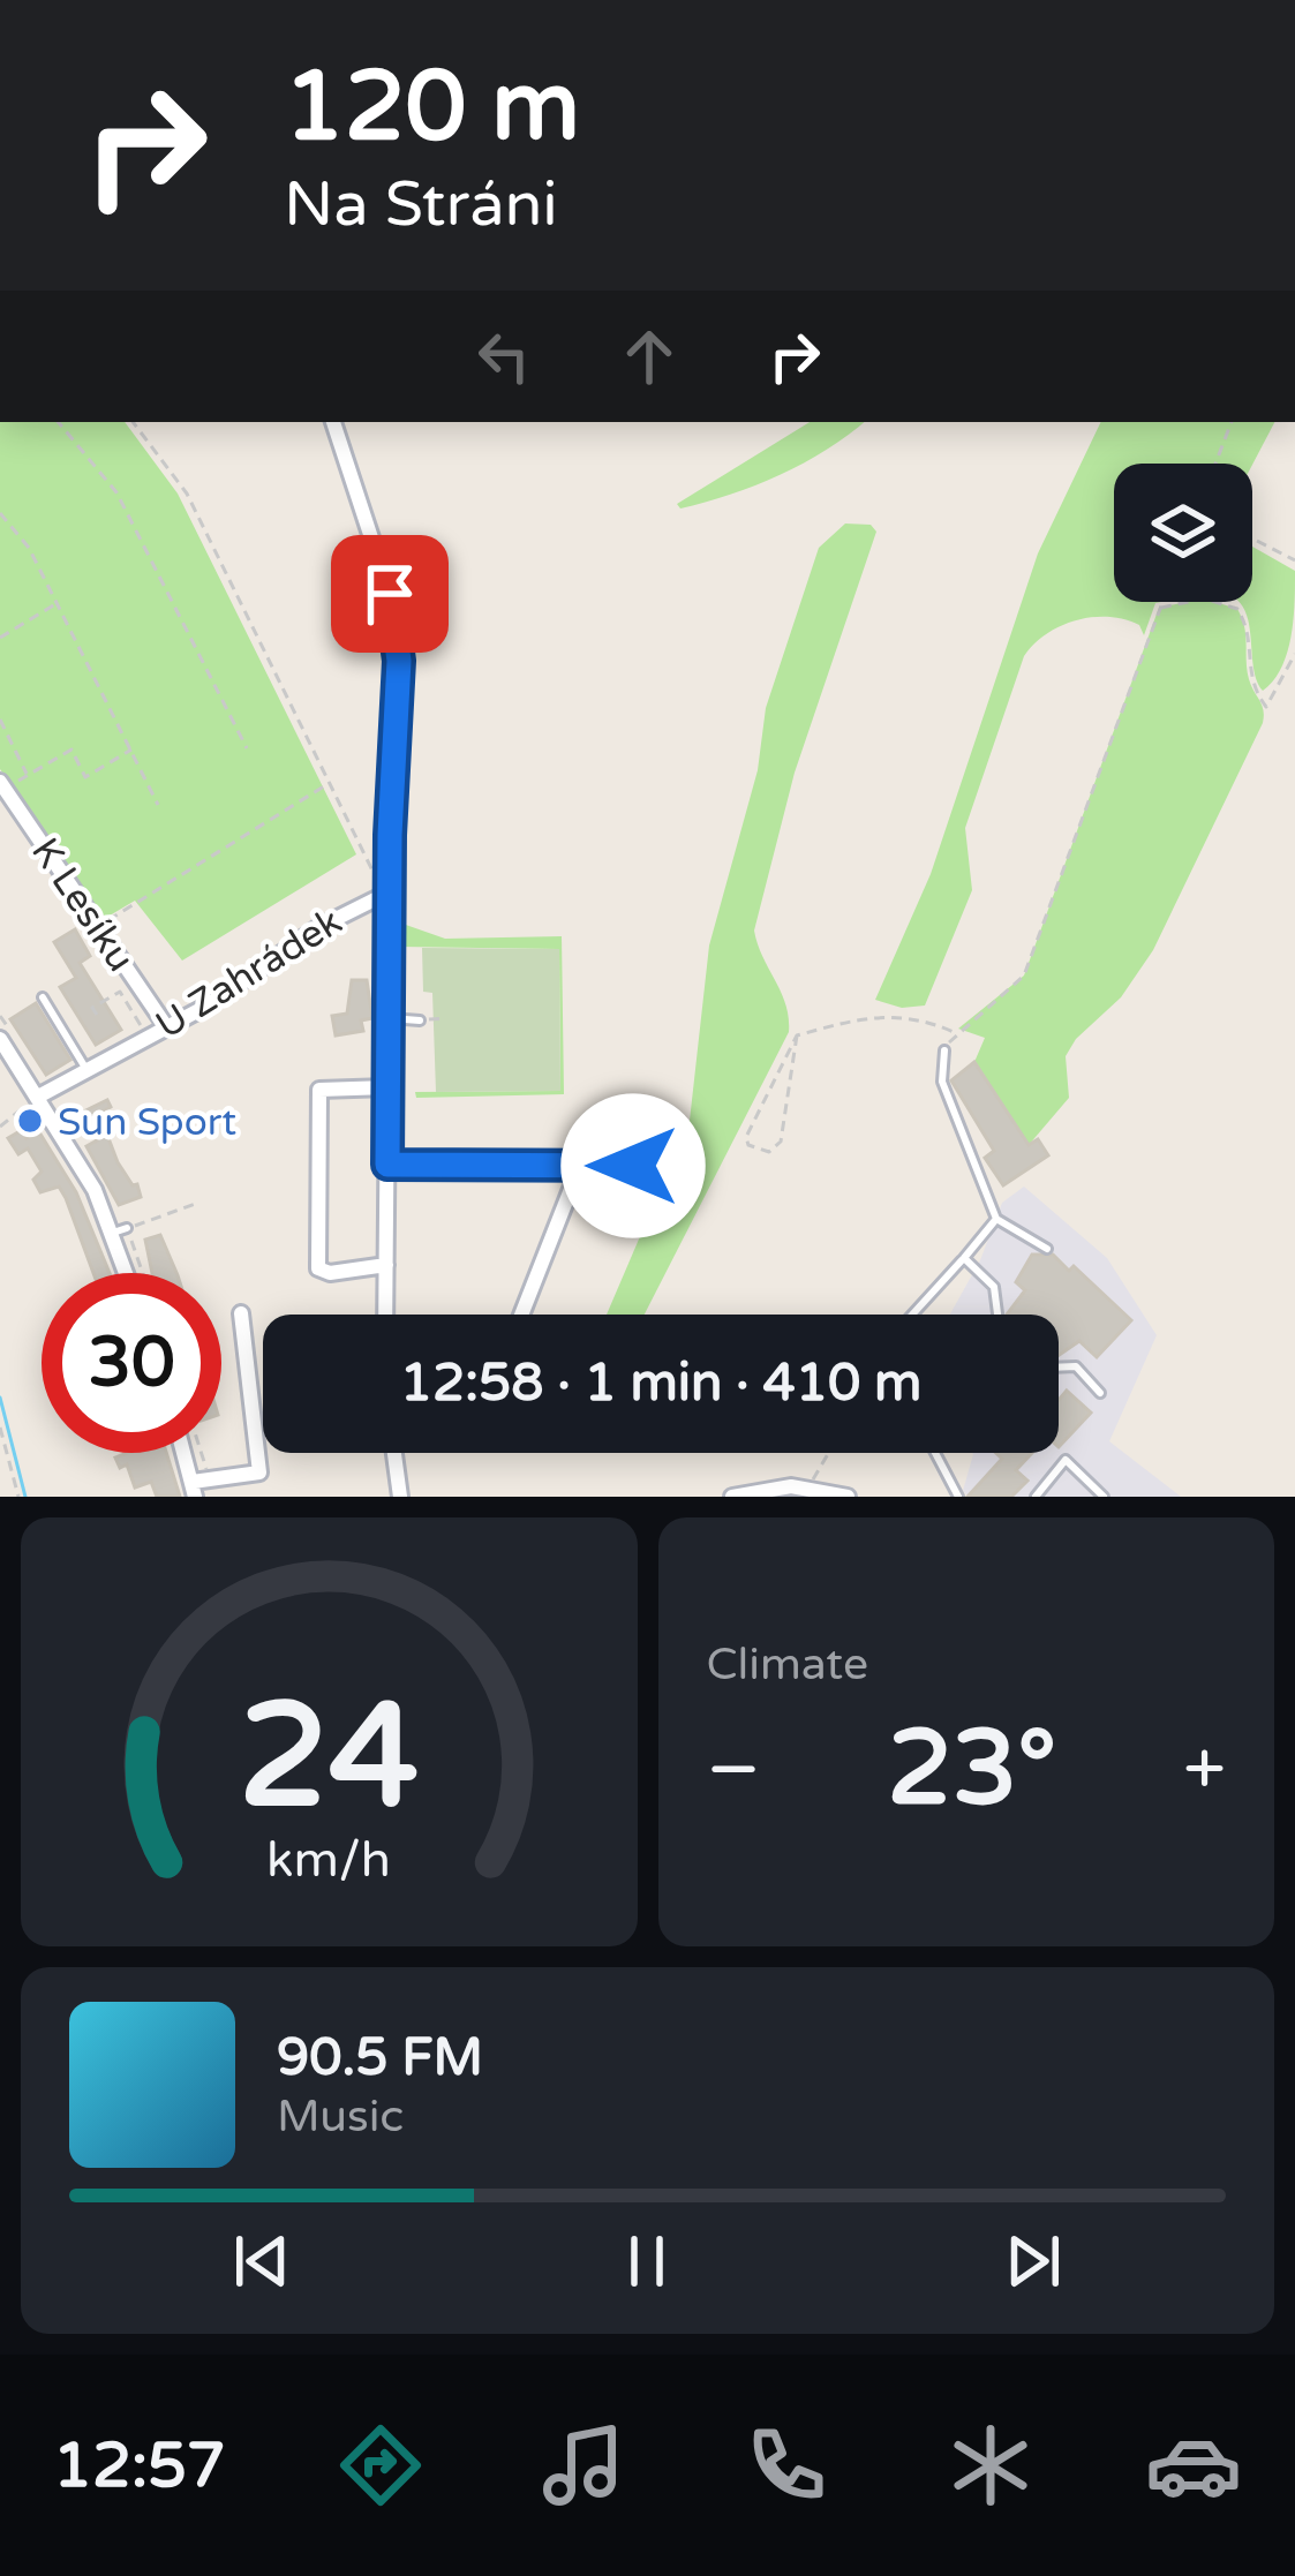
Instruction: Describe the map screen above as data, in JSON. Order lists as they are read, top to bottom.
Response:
{
  "streets": {
    "street": ["K Lesíku", "U Zahrádek"]
  },
  "crossings": [
    ["K Lesíku", "U Zahrádek"]
  ],
  "places": ["Sun Sport"],
  "page": {
    "turn": ["120 m", "Na Stráni"],
    "limit": "30",
    "trip": "12:58 · 1 min · 410 m",
    "tile": "Climate",
    "heat": ["−", "23°", "+"],
    "song": ["90.5 FM", "Music"],
    "tabs": "12:57",
    "gauge": ["24", "km/h"]
  }
}
